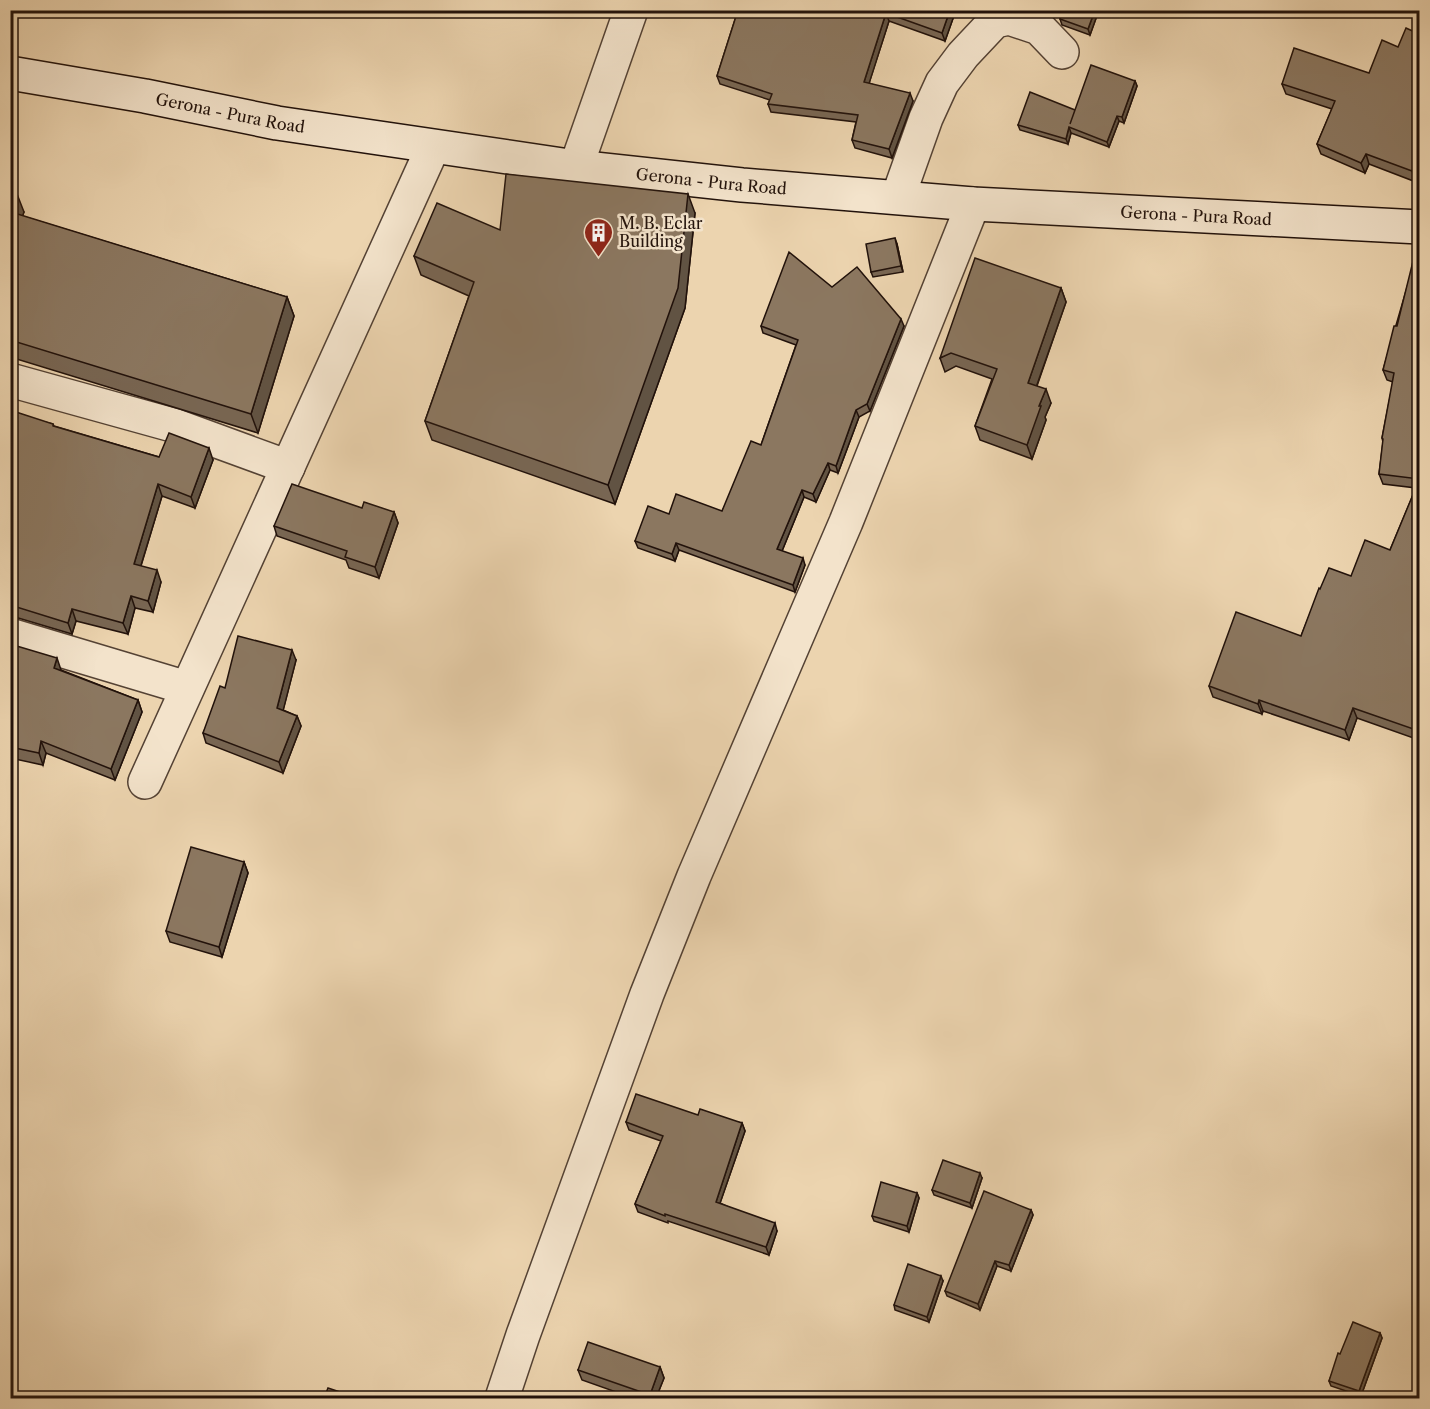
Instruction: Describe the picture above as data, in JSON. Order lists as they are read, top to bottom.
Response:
{
  "streets": {
    "street": ["Gerona - Pura Road"]
  },
  "places": {
    "building": ["M. B. Eclar Building"]
  }
}
